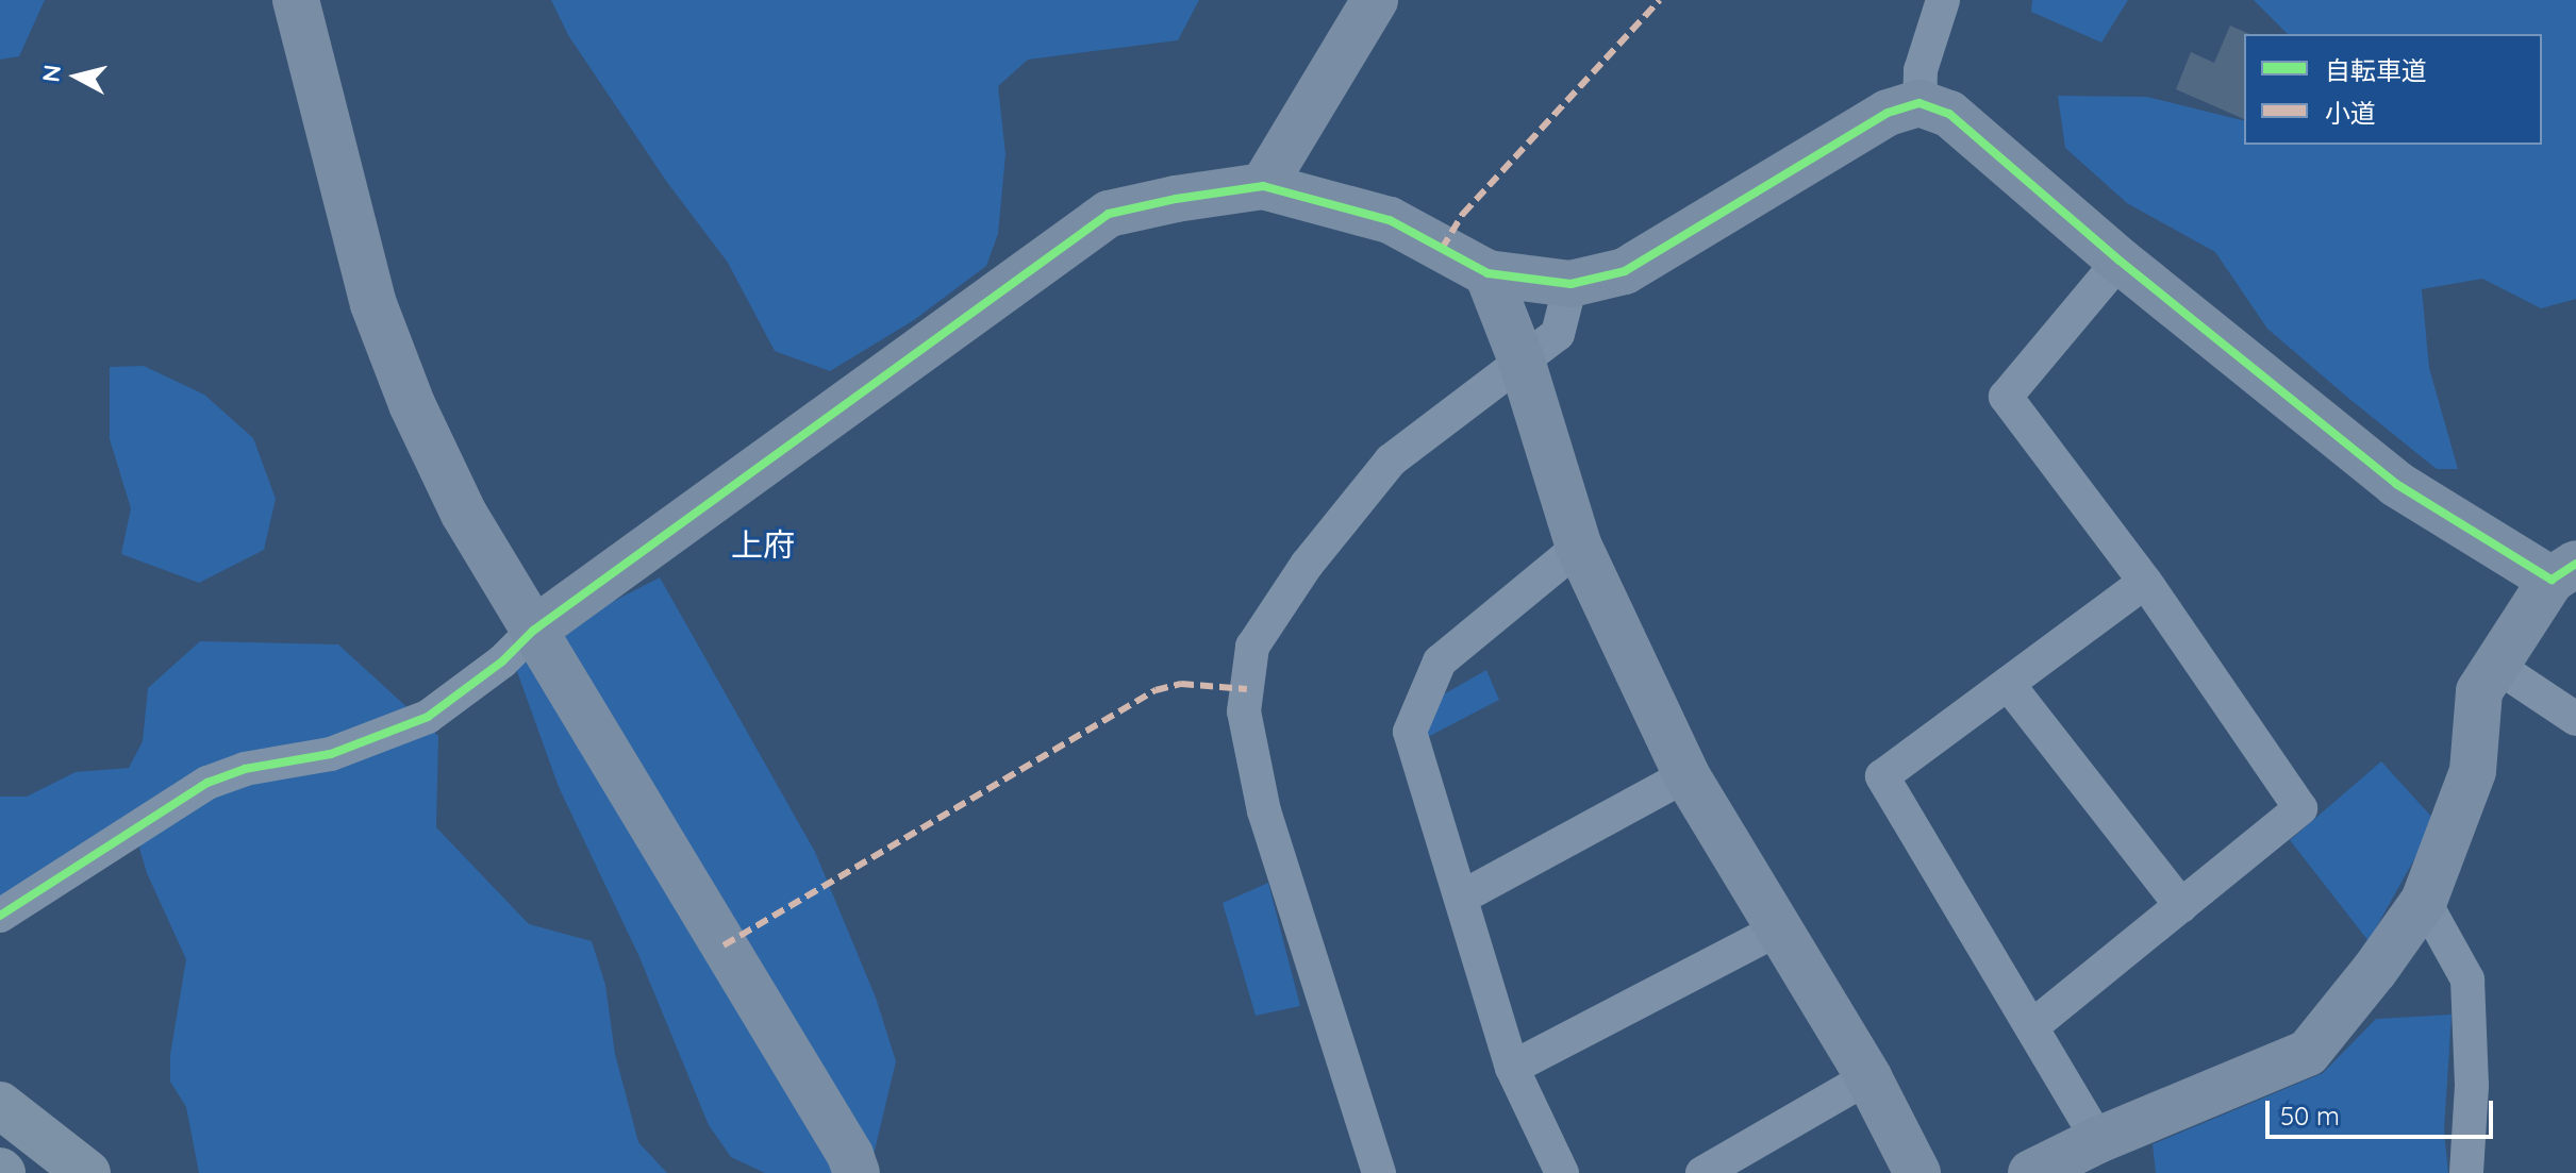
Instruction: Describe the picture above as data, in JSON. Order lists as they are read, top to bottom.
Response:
{
  "districts": ["上府"],
  "legend": ["自転車道", "小道"],
  "scale_bar": "50 m",
  "north": "left"
}
